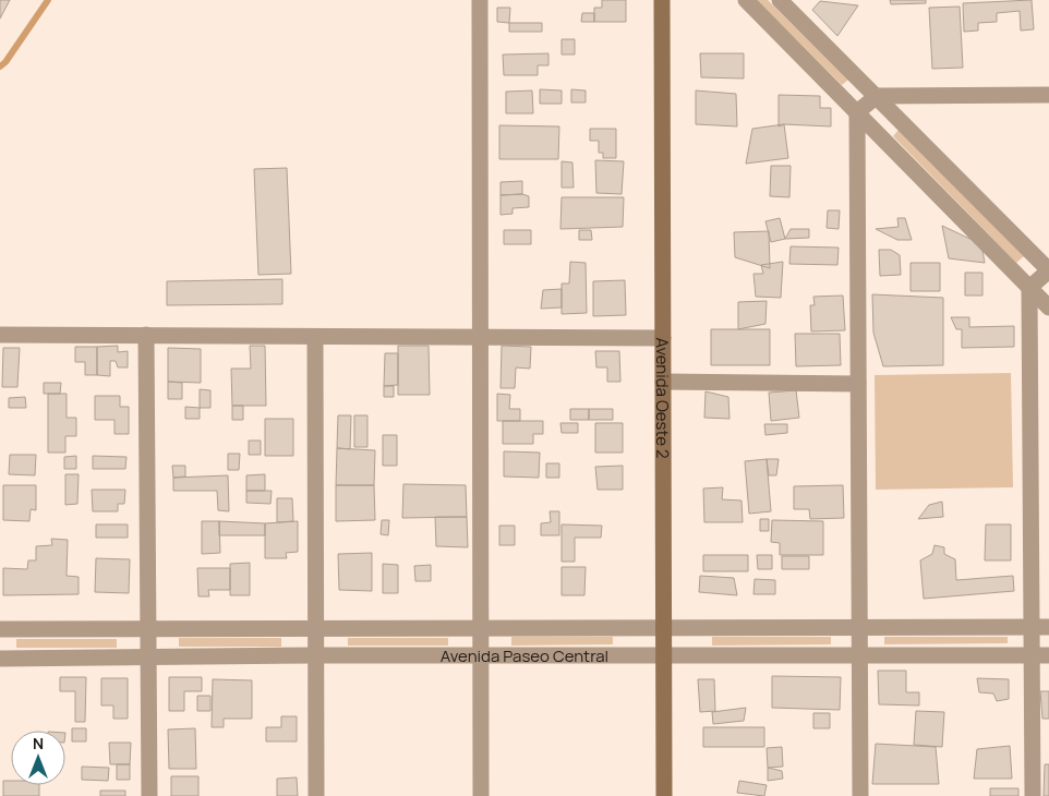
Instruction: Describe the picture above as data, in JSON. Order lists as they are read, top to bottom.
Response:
{
  "streets": {
    "street": ["Avenida Oeste 2", "Avenida Paseo Central"]
  },
  "crossings": [
    ["Avenida Oeste 2", "Avenida Paseo Central"]
  ],
  "north": "top"
}
